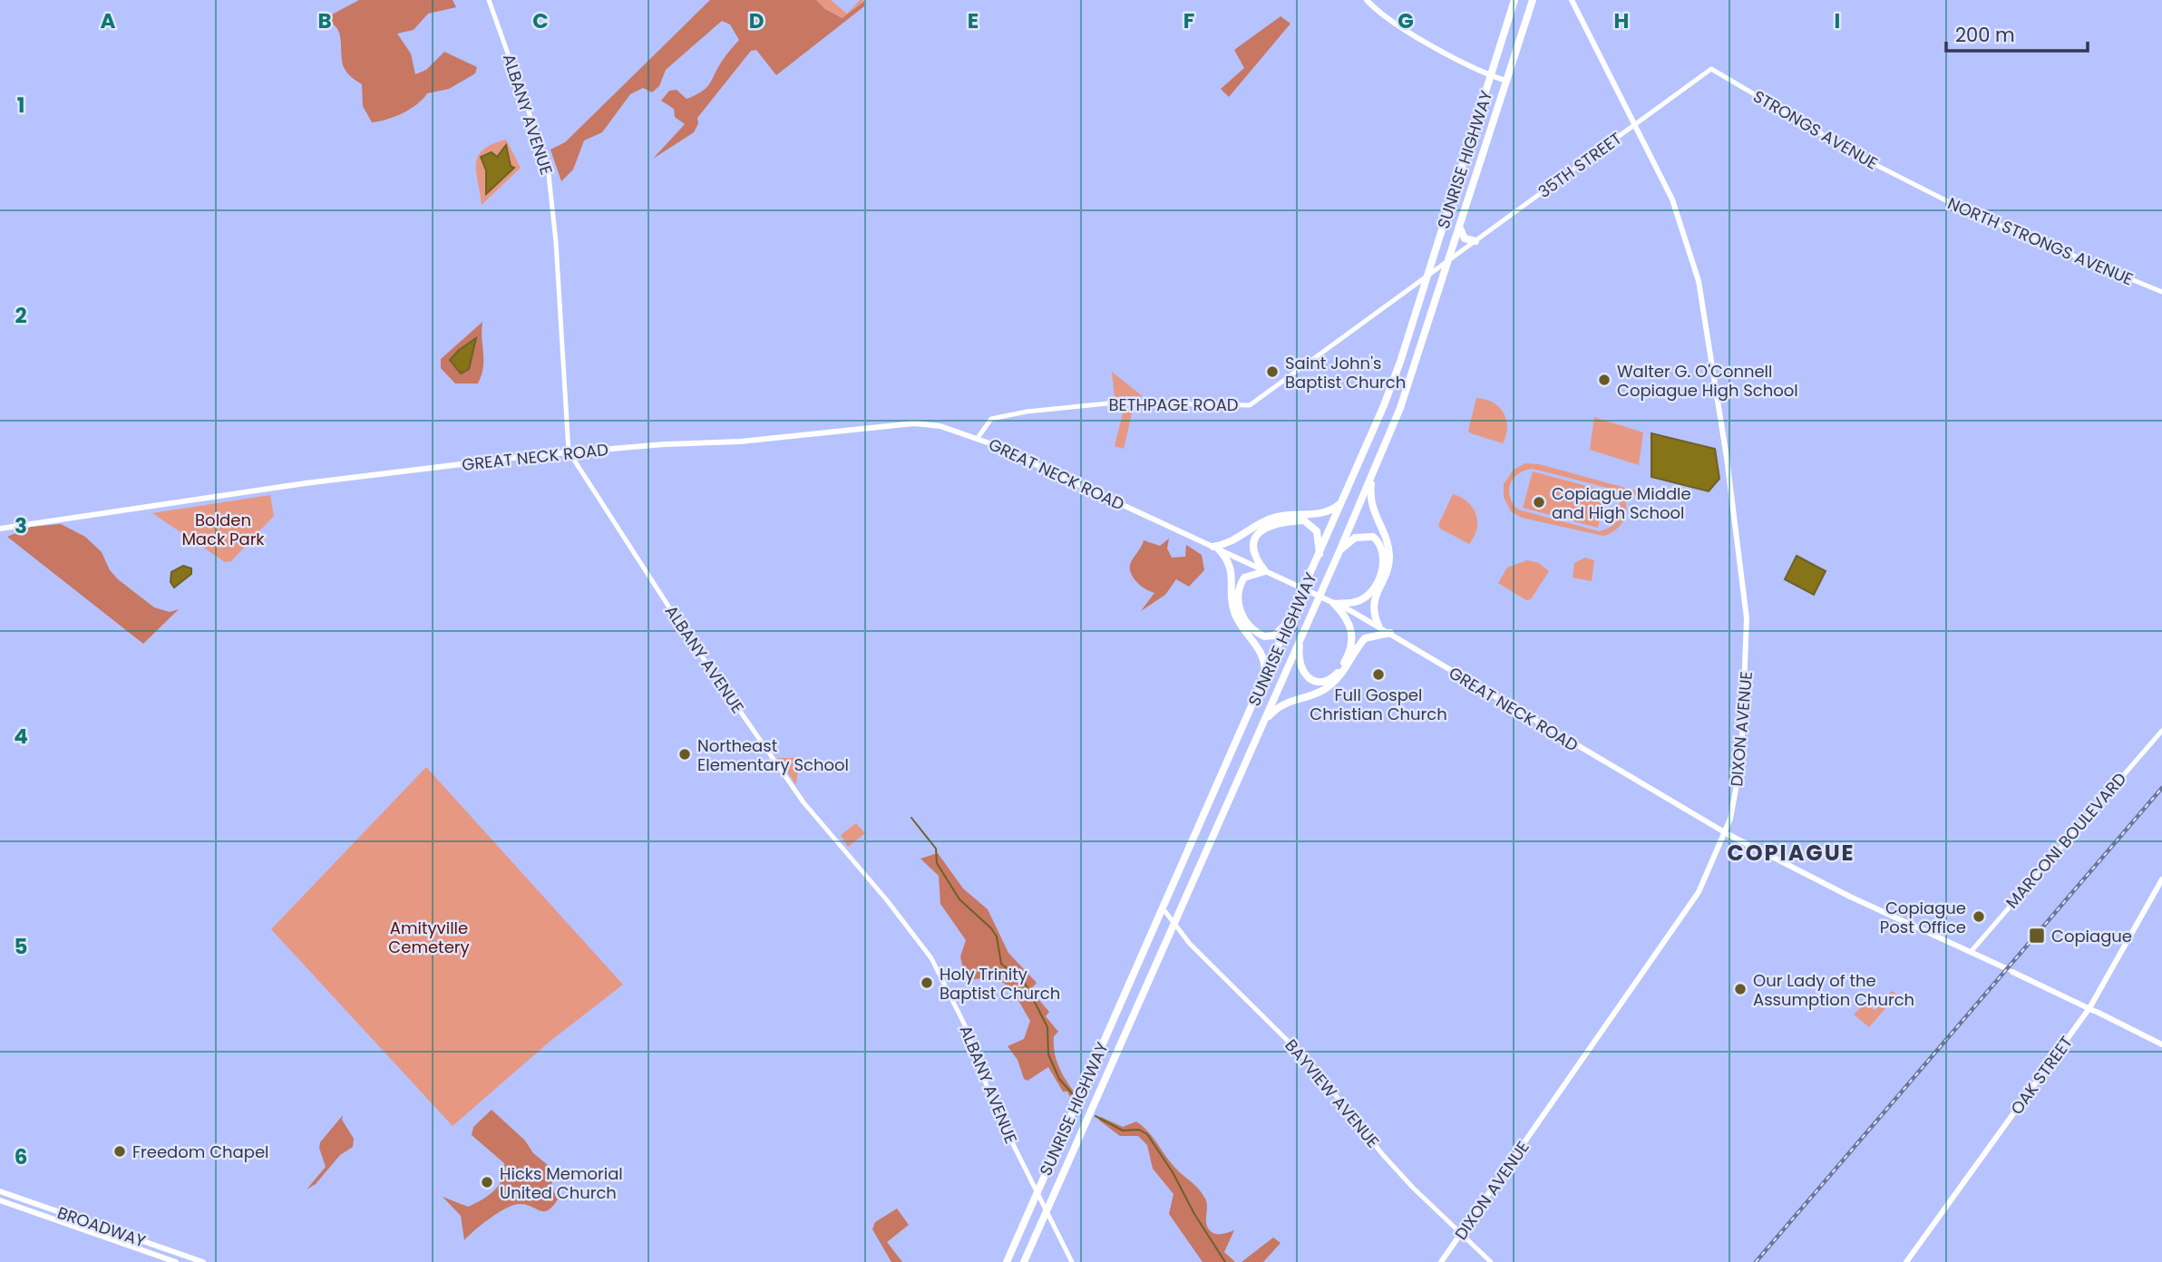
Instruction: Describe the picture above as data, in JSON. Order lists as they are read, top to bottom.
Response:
{
  "streets": {
    "highway": ["SUNRISE HIGHWAY"],
    "main road": [
      "GREAT NECK ROAD",
      "DIXON AVENUE",
      "OAK STREET",
      "BROADWAY"
    ],
    "street": [
      "ALBANY AVENUE",
      "STRONGS AVENUE",
      "35TH STREET",
      "NORTH STRONGS AVENUE",
      "BETHPAGE ROAD",
      "MARCONI BOULEVARD",
      "BAYVIEW AVENUE"
    ]
  },
  "crossings": [
    ["ALBANY AVENUE", "SUNRISE HIGHWAY"],
    ["ALBANY AVENUE", "GREAT NECK ROAD"],
    ["STRONGS AVENUE", "35TH STREET"],
    ["STRONGS AVENUE", "NORTH STRONGS AVENUE"],
    ["SUNRISE HIGHWAY", "35TH STREET"],
    ["SUNRISE HIGHWAY", "BETHPAGE ROAD"],
    ["SUNRISE HIGHWAY", "BAYVIEW AVENUE"],
    ["35TH STREET", "BETHPAGE ROAD"],
    ["35TH STREET", "DIXON AVENUE"],
    ["BETHPAGE ROAD", "GREAT NECK ROAD"],
    ["GREAT NECK ROAD", "DIXON AVENUE"],
    ["GREAT NECK ROAD", "MARCONI BOULEVARD"],
    ["GREAT NECK ROAD", "OAK STREET"],
    ["DIXON AVENUE", "BAYVIEW AVENUE"]
  ],
  "districts": ["COPIAGUE"],
  "parks": ["Bolden Mack Park", "Amityville Cemetery"],
  "places": {
    "other": [
      "Saint John's Baptist Church",
      "Walter G. O'Connell Copiague High School",
      "Copiague Middle and High School",
      "Full Gospel Christian Church",
      "Northeast Elementary School",
      "Copiague Post Office",
      "Holy Trinity Baptist Church",
      "Our Lady of the Assumption Church",
      "Freedom Chapel",
      "Hicks Memorial United Church"
    ],
    "transit": ["Copiague"]
  },
  "scale_bar": "200 m",
  "grid": {
    "columns": [
      "A",
      "B",
      "C",
      "D",
      "E",
      "F",
      "G",
      "H",
      "I"
    ],
    "rows": [
      "1",
      "2",
      "3",
      "4",
      "5",
      "6"
    ]
  }
}
